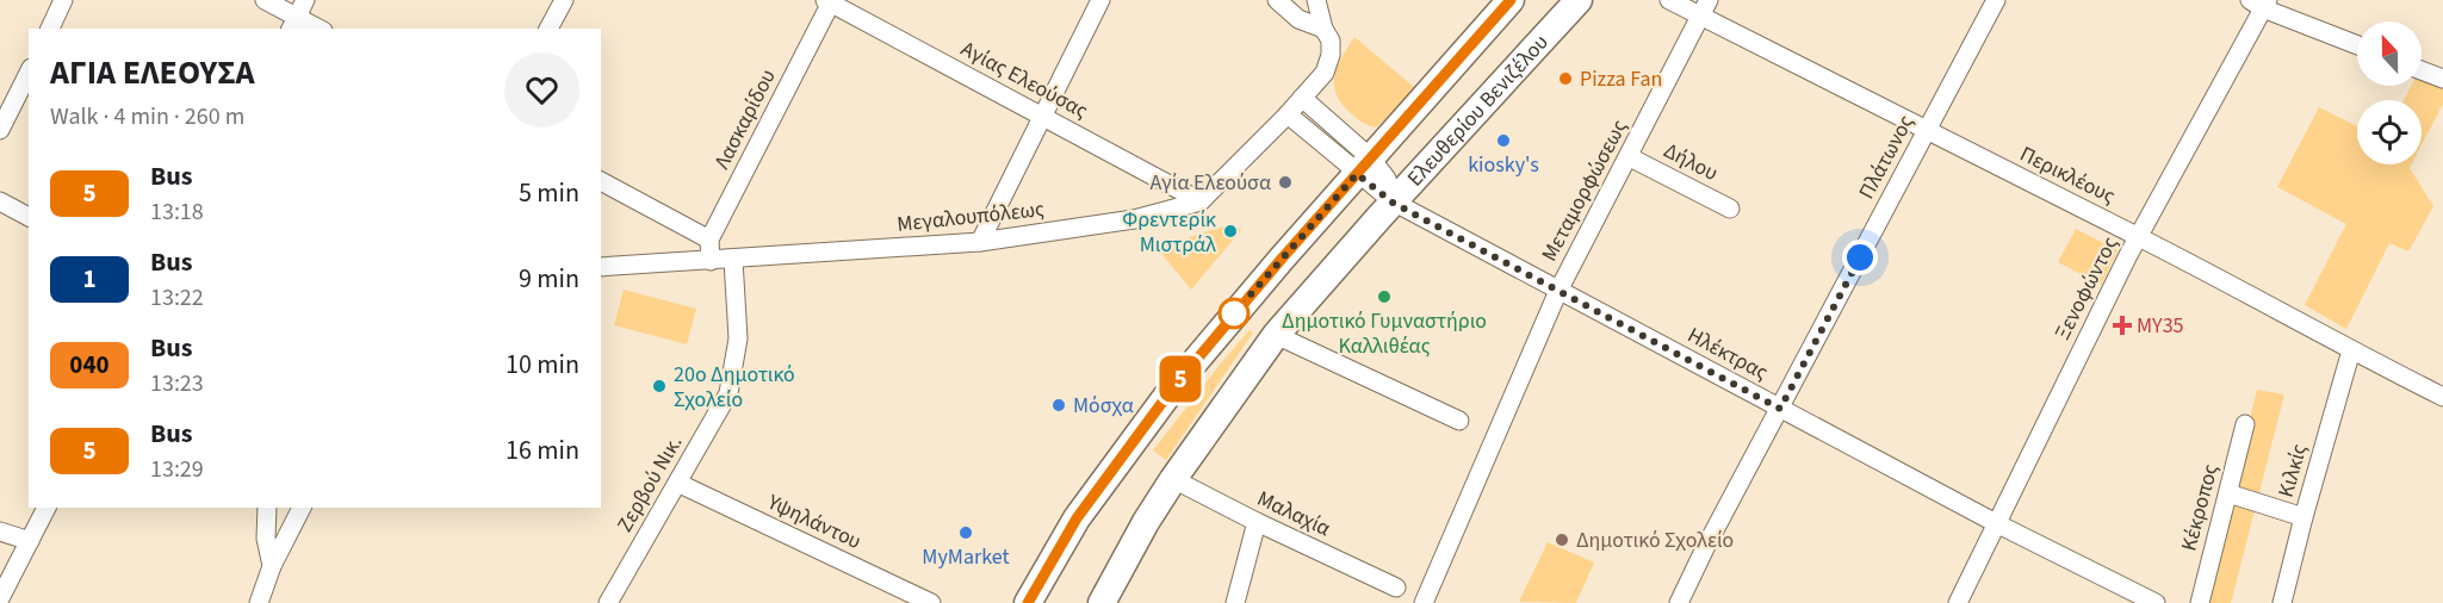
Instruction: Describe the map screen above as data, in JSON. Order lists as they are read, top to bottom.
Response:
{
  "streets": {
    "main road": ["Ελευθερίου Βενιζέλου"],
    "street": [
      "Αγίας Ελεούσας",
      "Λασκαρίδου",
      "Πλάτωνος",
      "Δήλου",
      "Περικλέους",
      "Μεταμορφώσεως",
      "Μεγαλουπόλεως",
      "Ξενοφώντος",
      "Ηλέκτρας",
      "Κιλκίς",
      "Ζερβού Νικ.",
      "Κέκροπος",
      "Μαλαχία",
      "Υψηλάντου"
    ]
  },
  "crossings": [
    ["Αγίας Ελεούσας", "Λασκαρίδου"],
    ["Αγίας Ελεούσας", "Μεγαλουπόλεως"],
    ["Ελευθερίου Βενιζέλου", "Ηλέκτρας"],
    ["Ελευθερίου Βενιζέλου", "Μαλαχία"],
    ["Πλάτωνος", "Περικλέους"],
    ["Πλάτωνος", "Ηλέκτρας"],
    ["Δήλου", "Μεταμορφώσεως"],
    ["Περικλέους", "Μεταμορφώσεως"],
    ["Περικλέους", "Ξενοφώντος"],
    ["Περικλέους", "Κιλκίς"],
    ["Μεταμορφώσεως", "Ηλέκτρας"],
    ["Μεγαλουπόλεως", "Ζερβού Νικ."],
    ["Ξενοφώντος", "Ηλέκτρας"],
    ["Ζερβού Νικ.", "Υψηλάντου"]
  ],
  "places": {
    "other": [
      "Pizza Fan",
      "kiosky's",
      "Αγία Ελεούσα",
      "Φρεντερίκ Μιστράλ",
      "Δημοτικό Γυμναστήριο Καλλιθέας",
      "20ο Δημοτικό Σχολείο",
      "Μόσχα",
      "MyMarket",
      "Δημοτικό Σχολείο"
    ],
    "health": ["MY35"]
  },
  "lines": ["bus line 5"],
  "north": "top",
  "page": {
    "on_map": "5",
    "heading": ["ΑΓΙΑ ΕΛΕΟΥΣΑ", "Walk · 4 min · 260 m"],
    "list": [
      {
        "mark": "5",
        "name": "Bus",
        "note": "13:18",
        "value": "5 min"
      },
      {
        "mark": "1",
        "name": "Bus",
        "note": "13:22",
        "value": "9 min"
      },
      {
        "mark": "040",
        "name": "Bus",
        "note": "13:23",
        "value": "10 min"
      },
      {
        "mark": "5",
        "name": "Bus",
        "note": "13:29",
        "value": "16 min"
      }
    ]
  }
}
